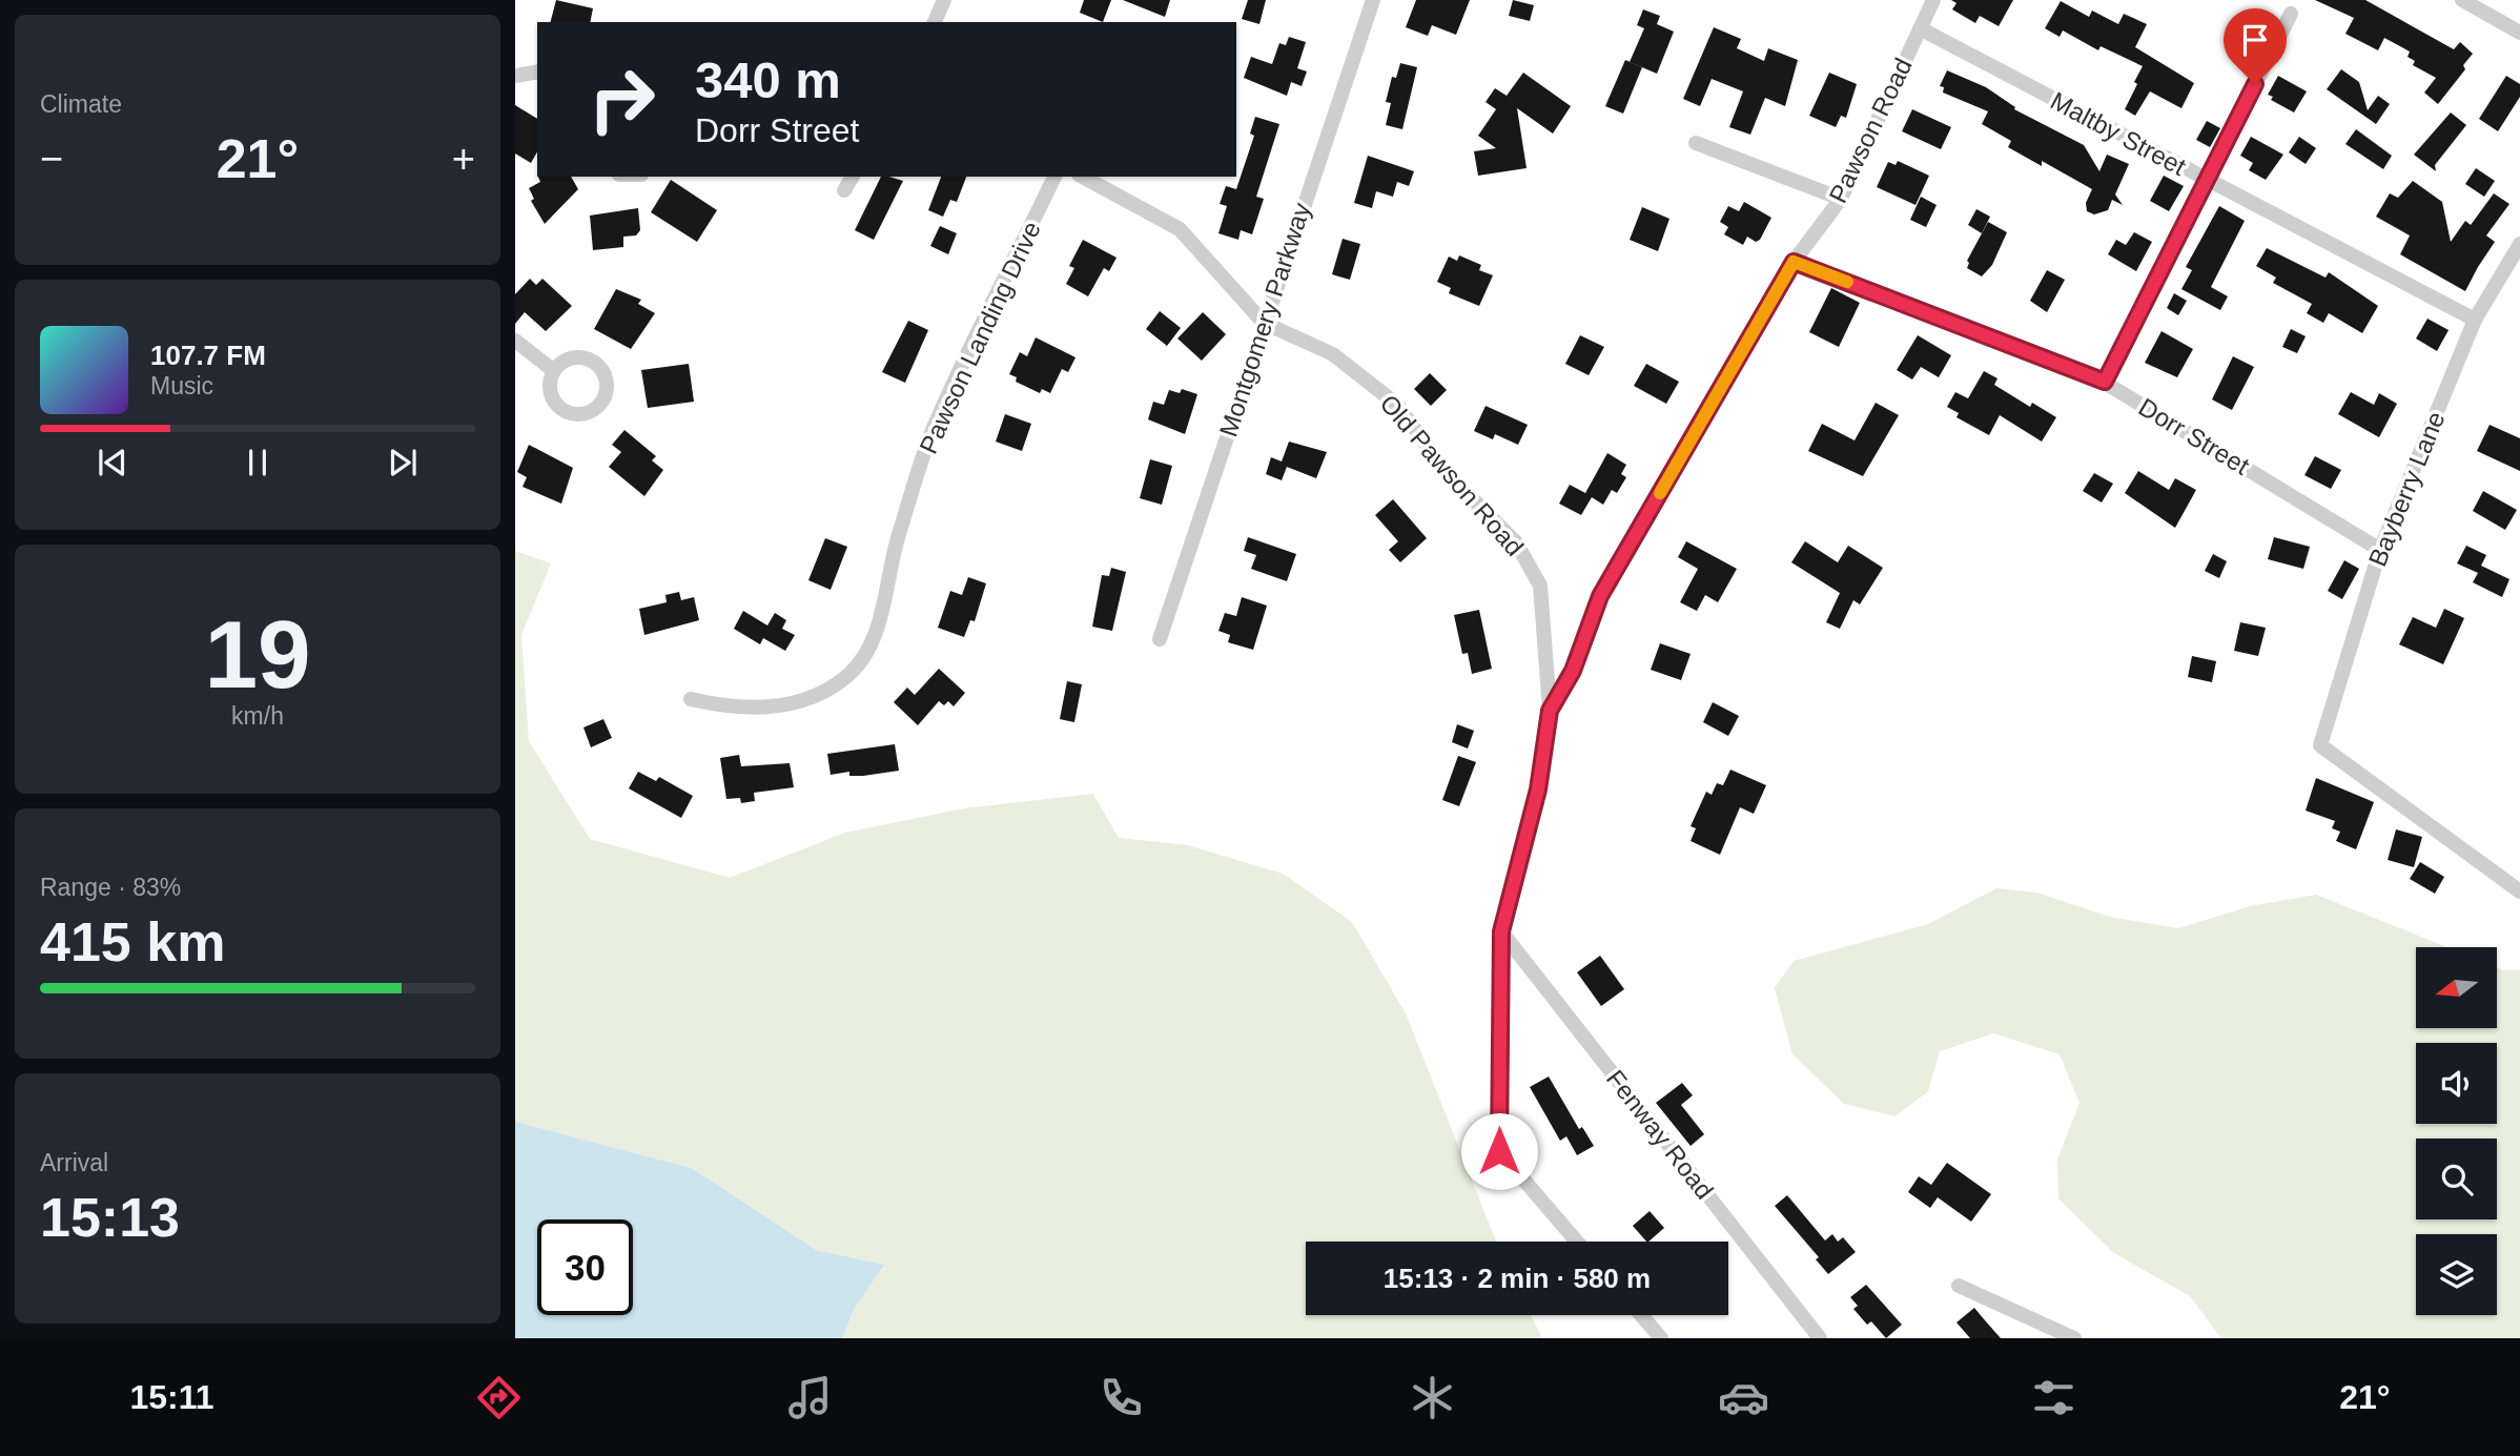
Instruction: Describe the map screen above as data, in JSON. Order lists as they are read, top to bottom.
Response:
{
  "streets": {
    "street": [
      "Pawson Road",
      "Maltby Street",
      "Montgomery Parkway",
      "Pawson Landing Drive",
      "Dorr Street",
      "Old Pawson Road",
      "Bayberry Lane",
      "Fenway Road"
    ]
  },
  "crossings": [
    ["Pawson Road", "Maltby Street"],
    ["Pawson Road", "Dorr Street"],
    ["Pawson Road", "Old Pawson Road"],
    ["Pawson Road", "Fenway Road"],
    ["Maltby Street", "Bayberry Lane"],
    ["Montgomery Parkway", "Old Pawson Road"],
    ["Dorr Street", "Bayberry Lane"]
  ],
  "north": "left",
  "page": {
    "tile": [
      "Climate",
      ["19", "km/h"],
      ["Range · 83%", "415 km"],
      ["Arrival", "15:13"]
    ],
    "turn": ["340 m", "Dorr Street"],
    "heat": ["−", "21°", "+"],
    "song": ["107.7 FM", "Music"],
    "limit": "30",
    "trip": "15:13 · 2 min · 580 m",
    "tabs": ["15:11", "21°"]
  }
}
